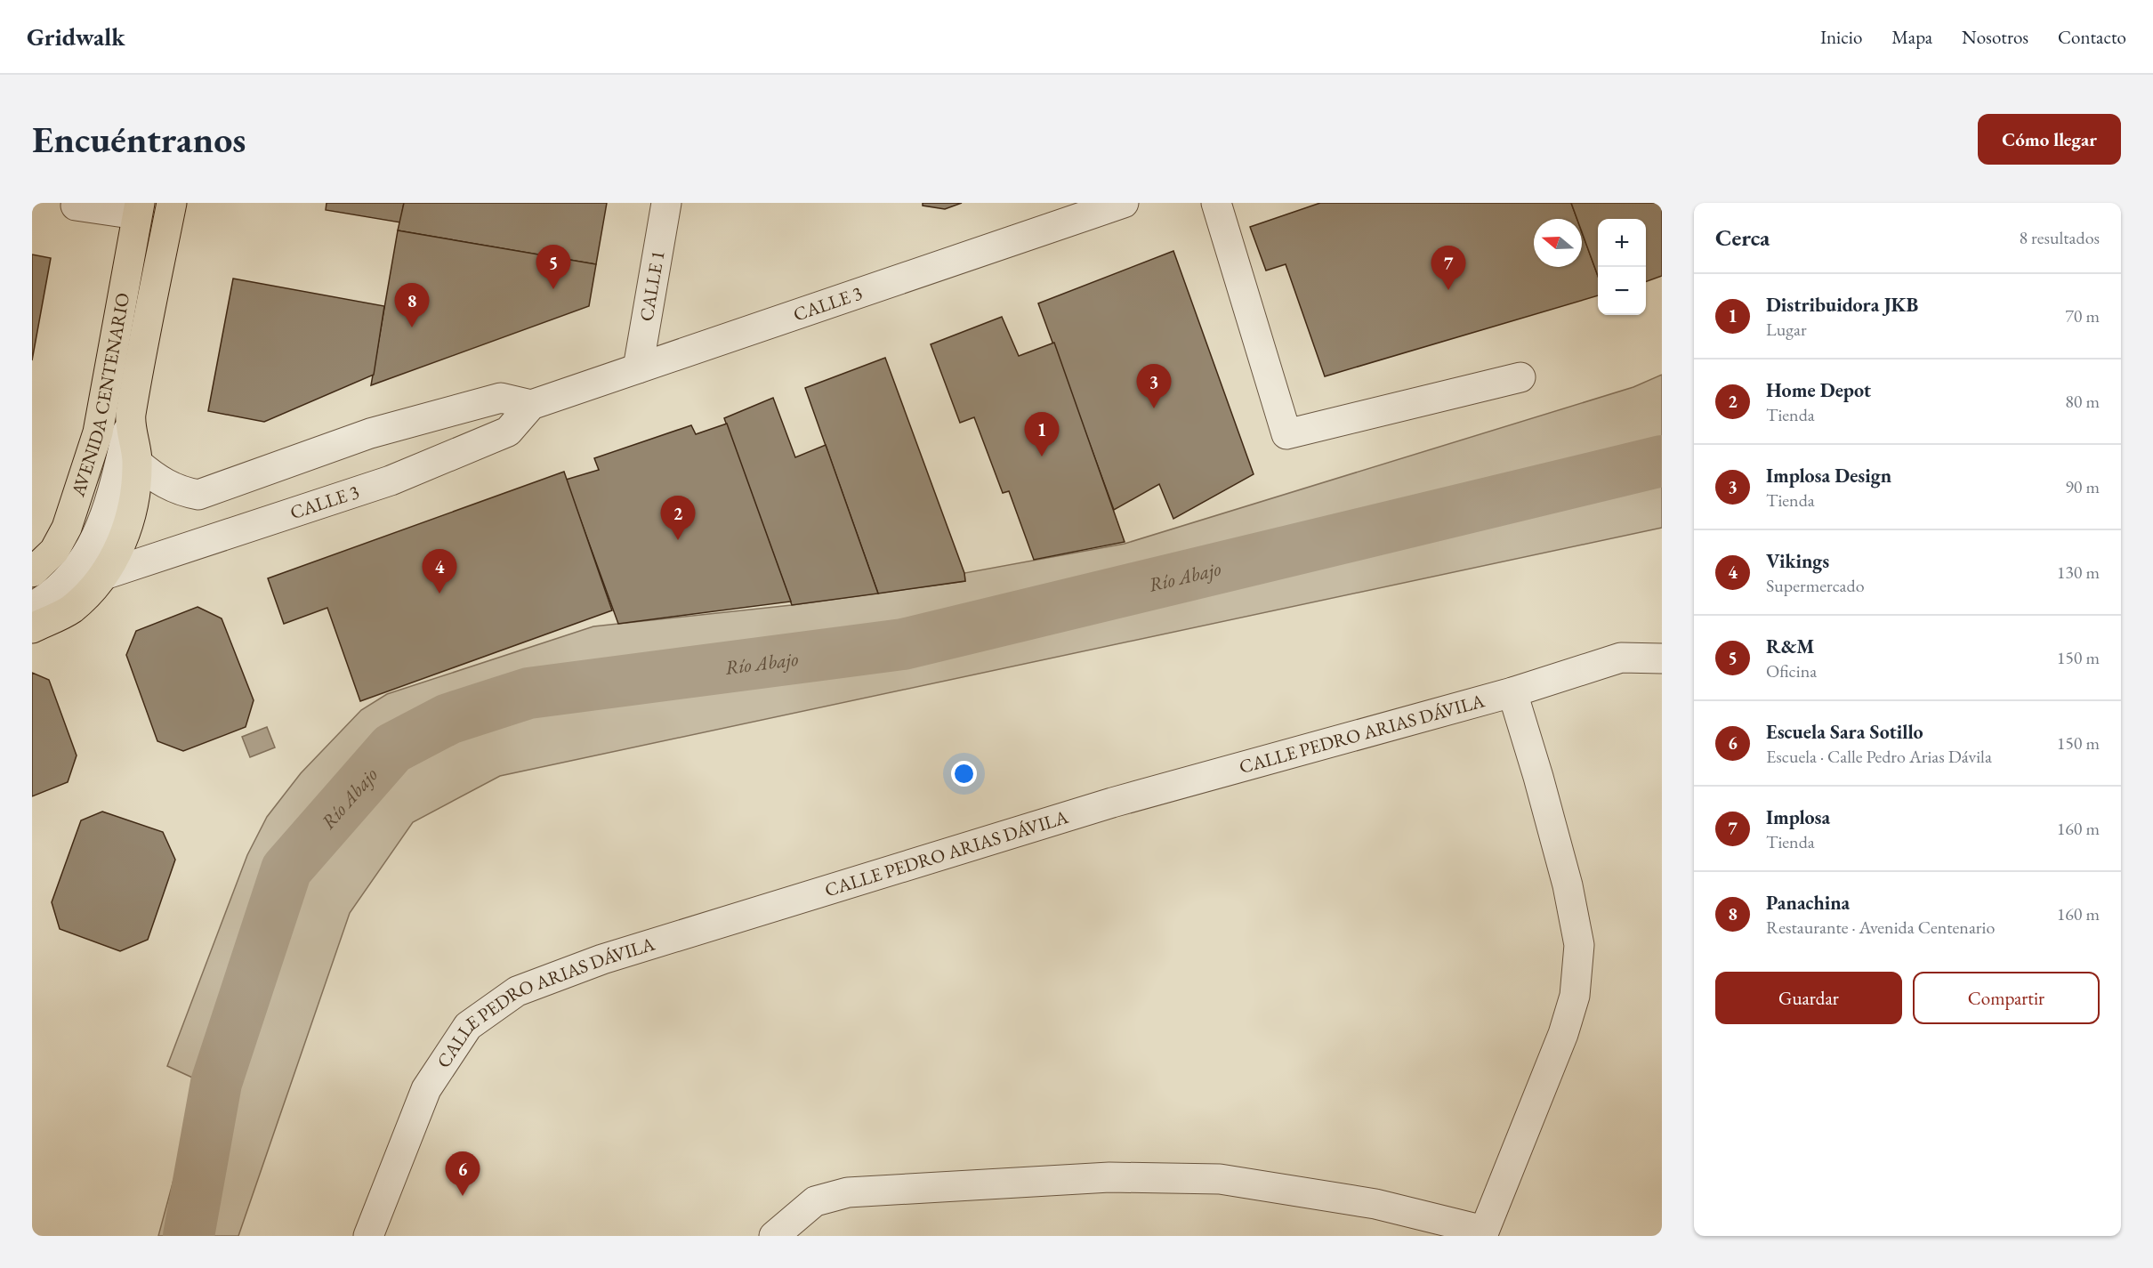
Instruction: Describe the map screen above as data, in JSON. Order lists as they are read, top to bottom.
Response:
{
  "streets": {
    "main road": ["AVENIDA CENTENARIO"],
    "street": ["CALLE 1", "CALLE 3", "CALLE PEDRO ARIAS DÁVILA"]
  },
  "crossings": [
    ["CALLE 1", "CALLE 3"],
    ["CALLE 3", "AVENIDA CENTENARIO"]
  ],
  "water": ["Río Abajo"],
  "north": "left",
  "page": {
    "header": "Gridwalk",
    "nav": [
      "Inicio",
      "Mapa",
      "Nosotros",
      "Contacto"
    ],
    "buttons": [
      "Cómo llegar",
      ["Guardar", "Compartir"]
    ],
    "title": "Encuéntranos",
    "heading": ["Cerca", "8 resultados"],
    "map_buttons": ["+", "−"],
    "pins": [
      "5",
      "7",
      "8",
      "3",
      "1",
      "2",
      "4",
      "6"
    ],
    "list": [
      {
        "mark": "1",
        "name": "Distribuidora JKB",
        "note": "Lugar",
        "value": "70 m"
      },
      {
        "mark": "2",
        "name": "Home Depot",
        "note": "Tienda",
        "value": "80 m"
      },
      {
        "mark": "3",
        "name": "Implosa Design",
        "note": "Tienda",
        "value": "90 m"
      },
      {
        "mark": "4",
        "name": "Vikings",
        "note": "Supermercado",
        "value": "130 m"
      },
      {
        "mark": "5",
        "name": "R&M",
        "note": "Oficina",
        "value": "150 m"
      },
      {
        "mark": "6",
        "name": "Escuela Sara Sotillo",
        "note": "Escuela · Calle Pedro Arias Dávila",
        "value": "150 m"
      },
      {
        "mark": "7",
        "name": "Implosa",
        "note": "Tienda",
        "value": "160 m"
      },
      {
        "mark": "8",
        "name": "Panachina",
        "note": "Restaurante · Avenida Centenario",
        "value": "160 m"
      }
    ]
  }
}
